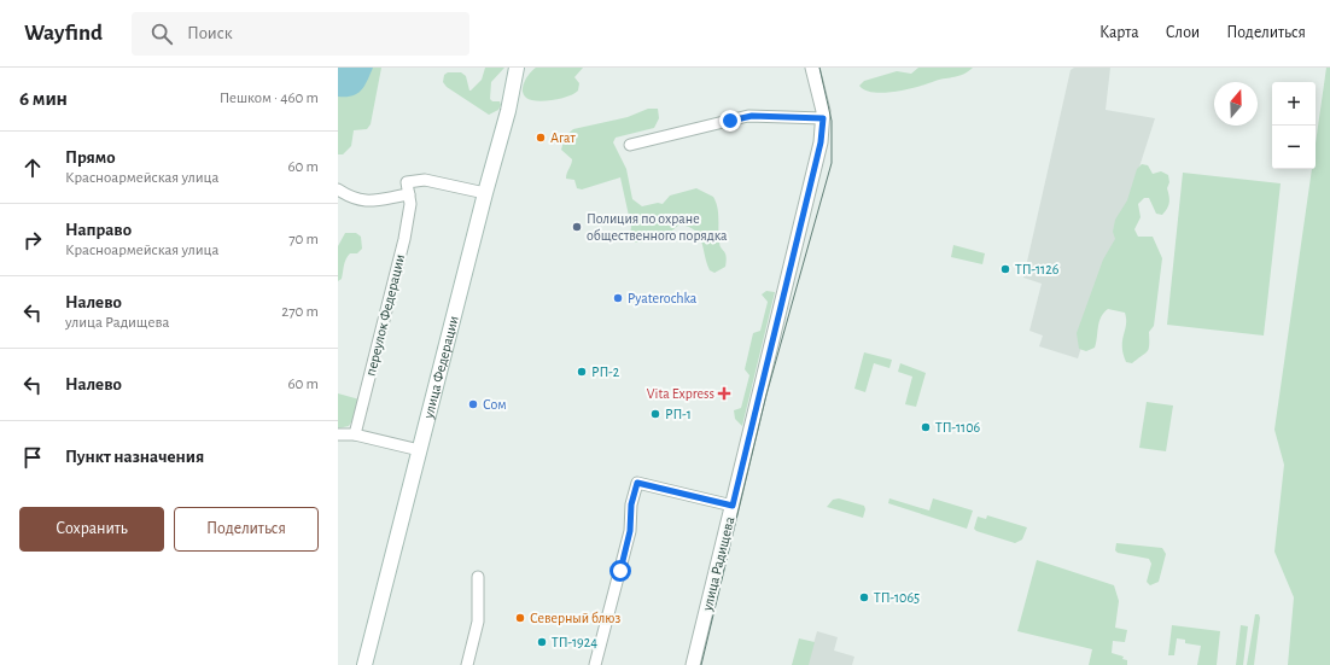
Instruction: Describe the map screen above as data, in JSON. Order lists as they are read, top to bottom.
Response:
{
  "streets": {
    "main road": ["улица Федерации"],
    "street": ["переулок Федерации", "улица Радищева"]
  },
  "places": {
    "other": [
      "Агат",
      "Полиция по охране общественного порядка",
      "ТП-1126",
      "Pyaterochka",
      "РП-2",
      "Сом",
      "РП-1",
      "ТП-1106",
      "ТП-1065",
      "Северный блюз",
      "ТП-1924"
    ],
    "health": ["Vita Express"]
  },
  "north": "top",
  "page": {
    "header": "Wayfind",
    "search": "Поиск",
    "nav": ["Карта", "Слои", "Поделиться"],
    "heading": ["6 мин", "Пешком · 460 m"],
    "map_buttons": ["+", "−"],
    "list": [
      ["Прямо", "Красноармейская улица", "60 m"],
      ["Направо", "Красноармейская улица", "70 m"],
      ["Налево", "улица Радищева", "270 m"],
      ["Налево", "60 m"],
      "Пункт назначения"
    ],
    "buttons": ["Сохранить", "Поделиться"]
  }
}
